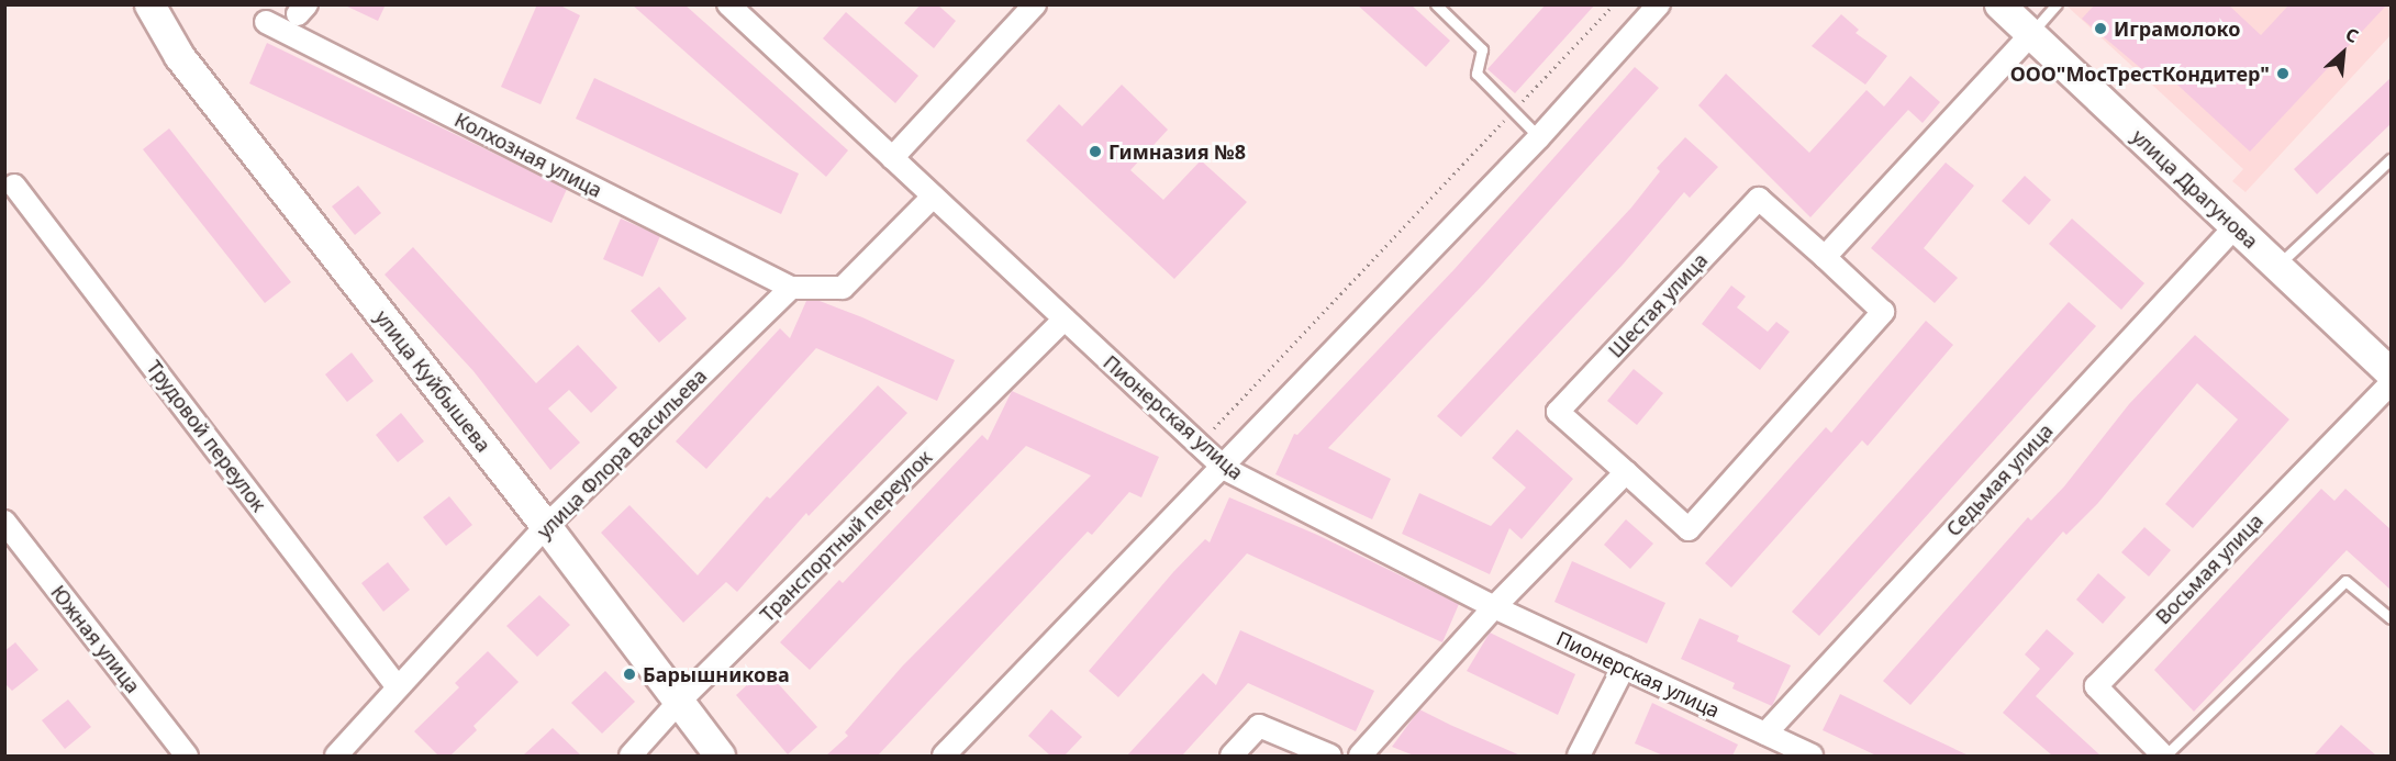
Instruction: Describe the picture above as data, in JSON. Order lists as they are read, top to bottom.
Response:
{
  "streets": {
    "street": [
      "Колхозная улица",
      "улица Драгунова",
      "Шестая улица",
      "улица Куйбышева",
      "Пионерская улица",
      "Трудовой переулок",
      "улица Флора Васильева",
      "Седьмая улица",
      "Транспортный переулок",
      "Восьмая улица",
      "Южная улица"
    ]
  },
  "crossings": [
    ["Колхозная улица", "улица Флора Васильева"],
    ["улица Драгунова", "Седьмая улица"],
    ["улица Куйбышева", "улица Флора Васильева"],
    ["улица Куйбышева", "Транспортный переулок"],
    ["Пионерская улица", "Седьмая улица"],
    ["Пионерская улица", "Транспортный переулок"],
    ["Трудовой переулок", "улица Флора Васильева"]
  ],
  "places": [
    "Играмолоко",
    "ООО\"МосТрестКондитер\"",
    "Гимназия №8",
    "Барышникова"
  ],
  "north": "top right"
}
